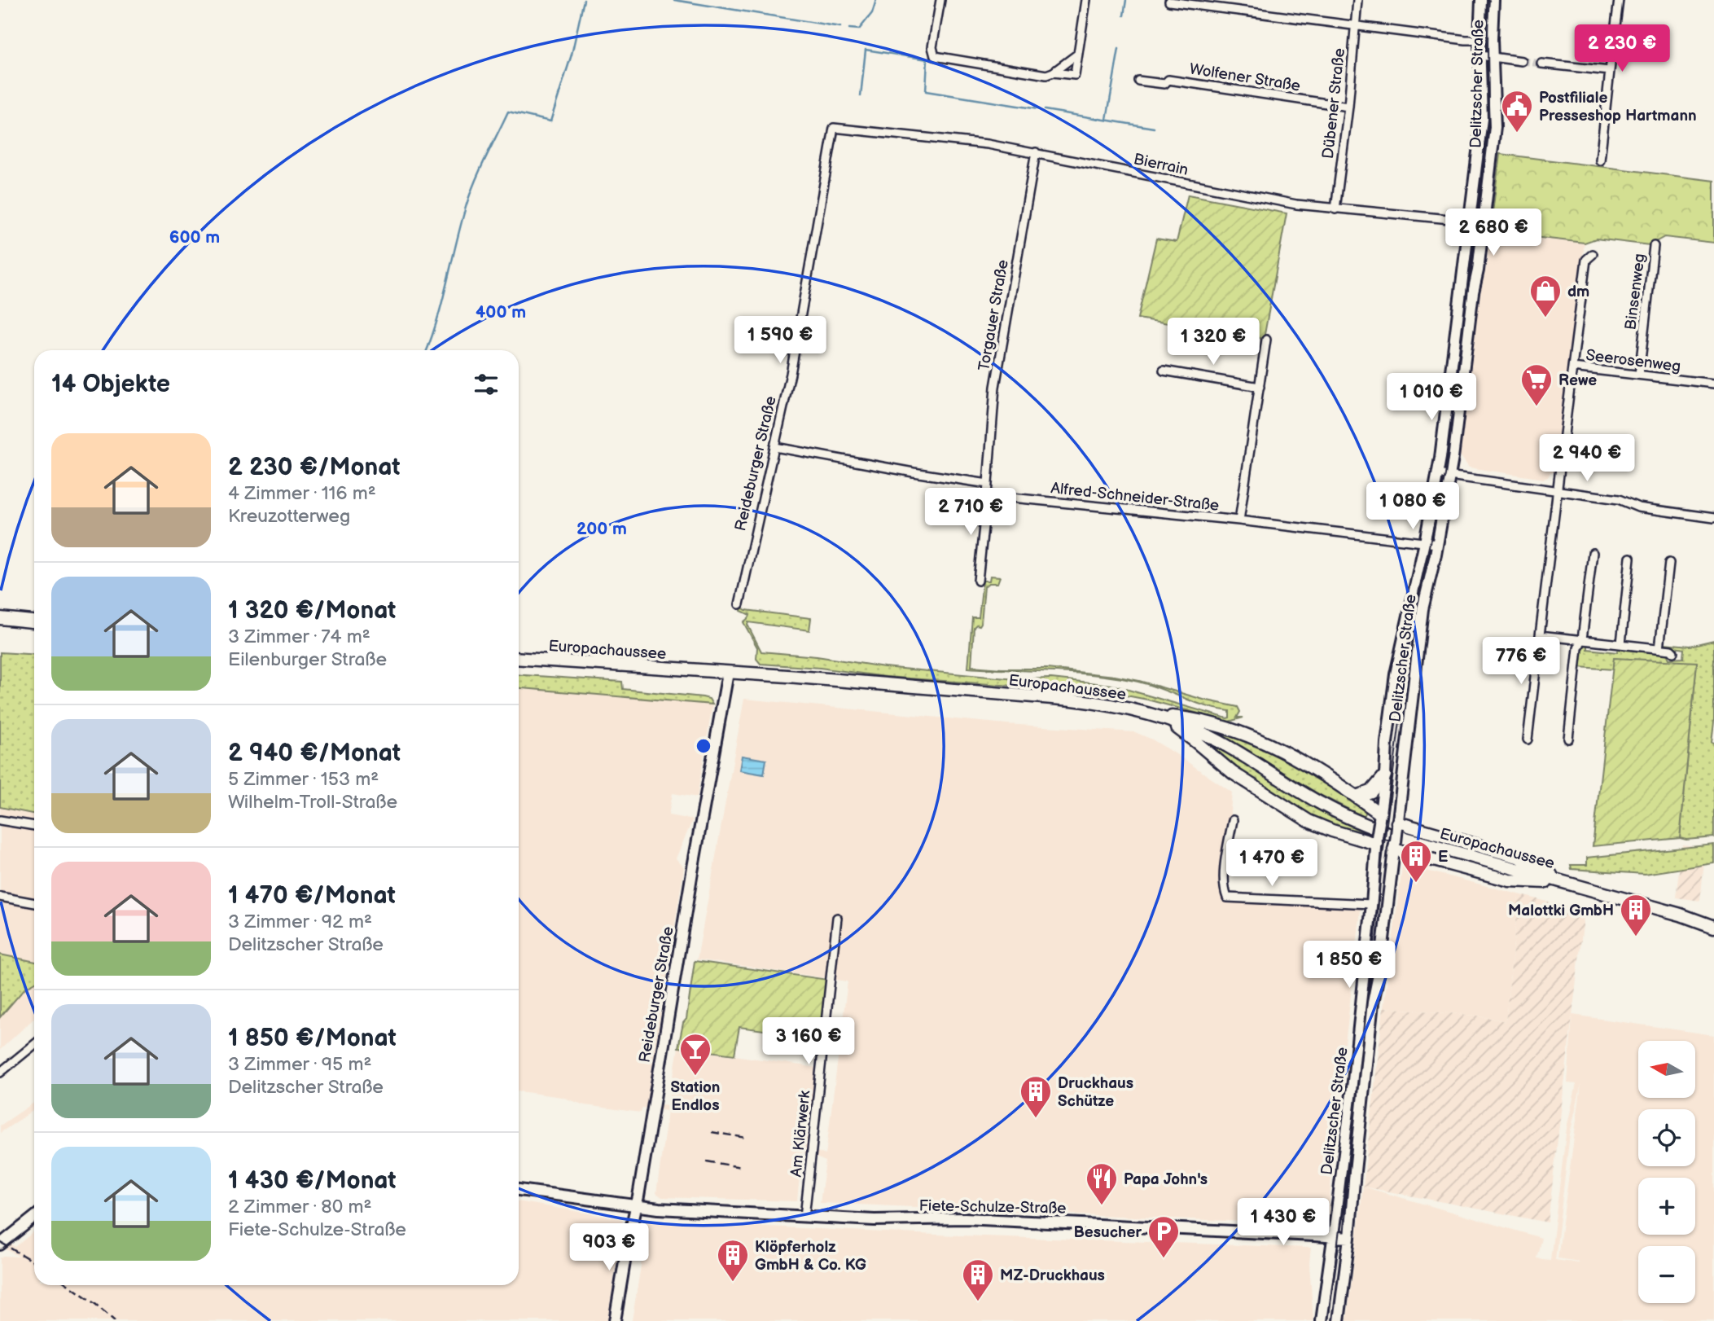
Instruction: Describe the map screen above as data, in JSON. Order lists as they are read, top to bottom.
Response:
{
  "streets": {
    "main road": [
      "Delitzscher Straße",
      "Reideburger Straße",
      "Europachaussee",
      "Fiete-Schulze-Straße"
    ],
    "street": [
      "Wolfener Straße",
      "Dübener Straße",
      "Bierrain",
      "Binsenweg",
      "Torgauer Straße",
      "Seerosenweg",
      "Alfred-Schneider-Straße",
      "Am Klärwerk"
    ]
  },
  "crossings": [
    ["Wolfener Straße", "Dübener Straße"],
    ["Delitzscher Straße", "Bierrain"],
    ["Delitzscher Straße", "Alfred-Schneider-Straße"],
    ["Delitzscher Straße", "Fiete-Schulze-Straße"],
    ["Dübener Straße", "Bierrain"],
    ["Bierrain", "Torgauer Straße"],
    ["Bierrain", "Reideburger Straße"],
    ["Binsenweg", "Seerosenweg"],
    ["Reideburger Straße", "Europachaussee"],
    ["Reideburger Straße", "Fiete-Schulze-Straße"],
    ["Am Klärwerk", "Fiete-Schulze-Straße"]
  ],
  "places": {
    "public building": ["Postfiliale Presseshop Hartmann"],
    "shop": ["dm"],
    "supermarket": ["Rewe"],
    "building": [
      "E",
      "Malottki GmbH",
      "Druckhaus Schütze",
      "Klöpferholz GmbH & Co. KG",
      "MZ-Druckhaus"
    ],
    "bar": ["Station Endlos"],
    "restaurant": ["Papa John's"],
    "parking": ["Besucher"]
  },
  "north": "left",
  "page": {
    "price": [
      "2 230 €",
      "2 680 €",
      "1 590 €",
      "1 320 €",
      "1 010 €",
      "2 940 €",
      "1 080 €",
      "2 710 €",
      "776 €",
      "1 470 €",
      "1 850 €",
      "3 160 €",
      "1 430 €",
      "903 €"
    ],
    "heading": "14 Objekte",
    "list": [
      {
        "name": "2 230 €/Monat",
        "note": "4 Zimmer · 116 m² · Kreuzotterweg"
      },
      {
        "name": "1 320 €/Monat",
        "note": "3 Zimmer · 74 m² · Eilenburger Straße"
      },
      {
        "name": "2 940 €/Monat",
        "note": "5 Zimmer · 153 m² · Wilhelm-Troll-Straße"
      },
      {
        "name": "1 470 €/Monat",
        "note": "3 Zimmer · 92 m² · Delitzscher Straße"
      },
      {
        "name": "1 850 €/Monat",
        "note": "3 Zimmer · 95 m² · Delitzscher Straße"
      },
      {
        "name": "1 430 €/Monat",
        "note": "2 Zimmer · 80 m² · Fiete-Schulze-Straße"
      }
    ],
    "map_buttons": ["+", "−"]
  },
  "rings": ["600 m", "400 m", "200 m"]
}
